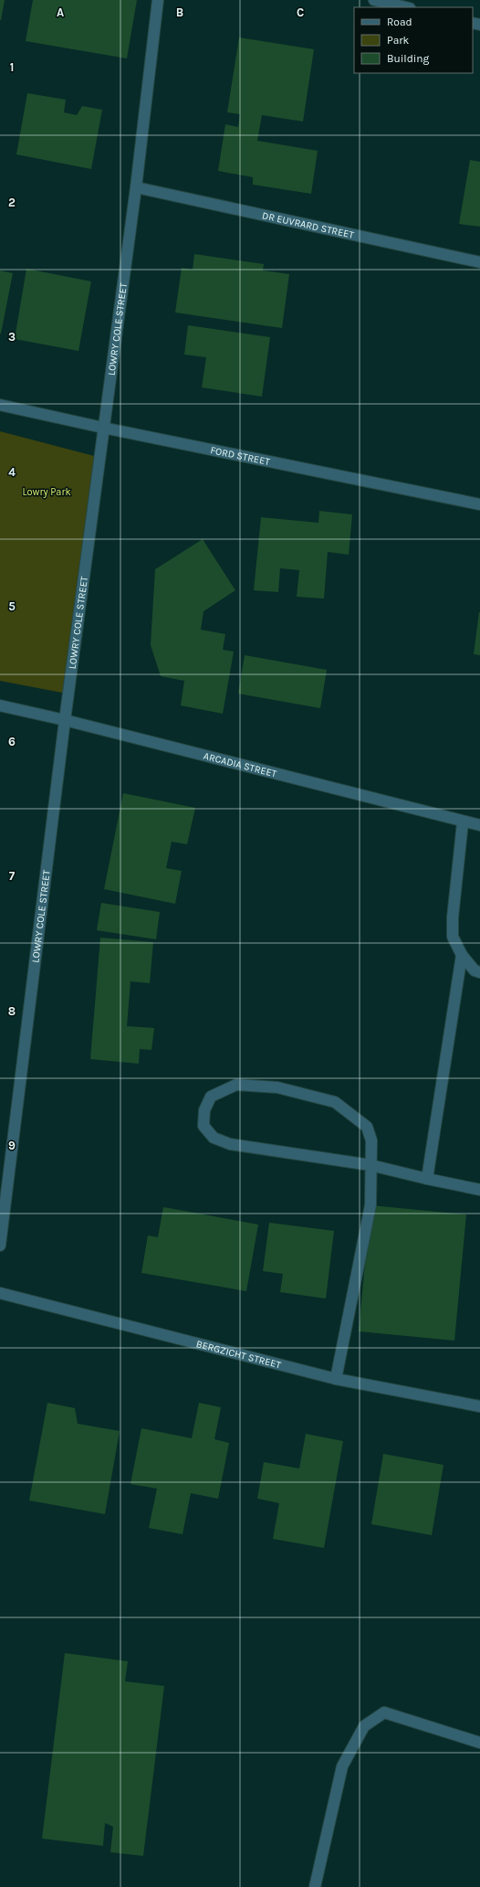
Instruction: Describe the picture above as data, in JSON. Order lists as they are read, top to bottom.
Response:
{
  "streets": {
    "street": [
      "DR EUVRARD STREET",
      "LOWRY COLE STREET",
      "FORD STREET",
      "ARCADIA STREET",
      "BERGZICHT STREET"
    ]
  },
  "crossings": [
    ["DR EUVRARD STREET", "LOWRY COLE STREET"],
    ["LOWRY COLE STREET", "FORD STREET"],
    ["LOWRY COLE STREET", "ARCADIA STREET"]
  ],
  "parks": ["Lowry Park"],
  "legend": ["Road", "Park", "Building"],
  "grid": {
    "columns": ["A", "B", "C"],
    "rows": [
      "1",
      "2",
      "3",
      "4",
      "5",
      "6",
      "7",
      "8",
      "9"
    ]
  }
}
